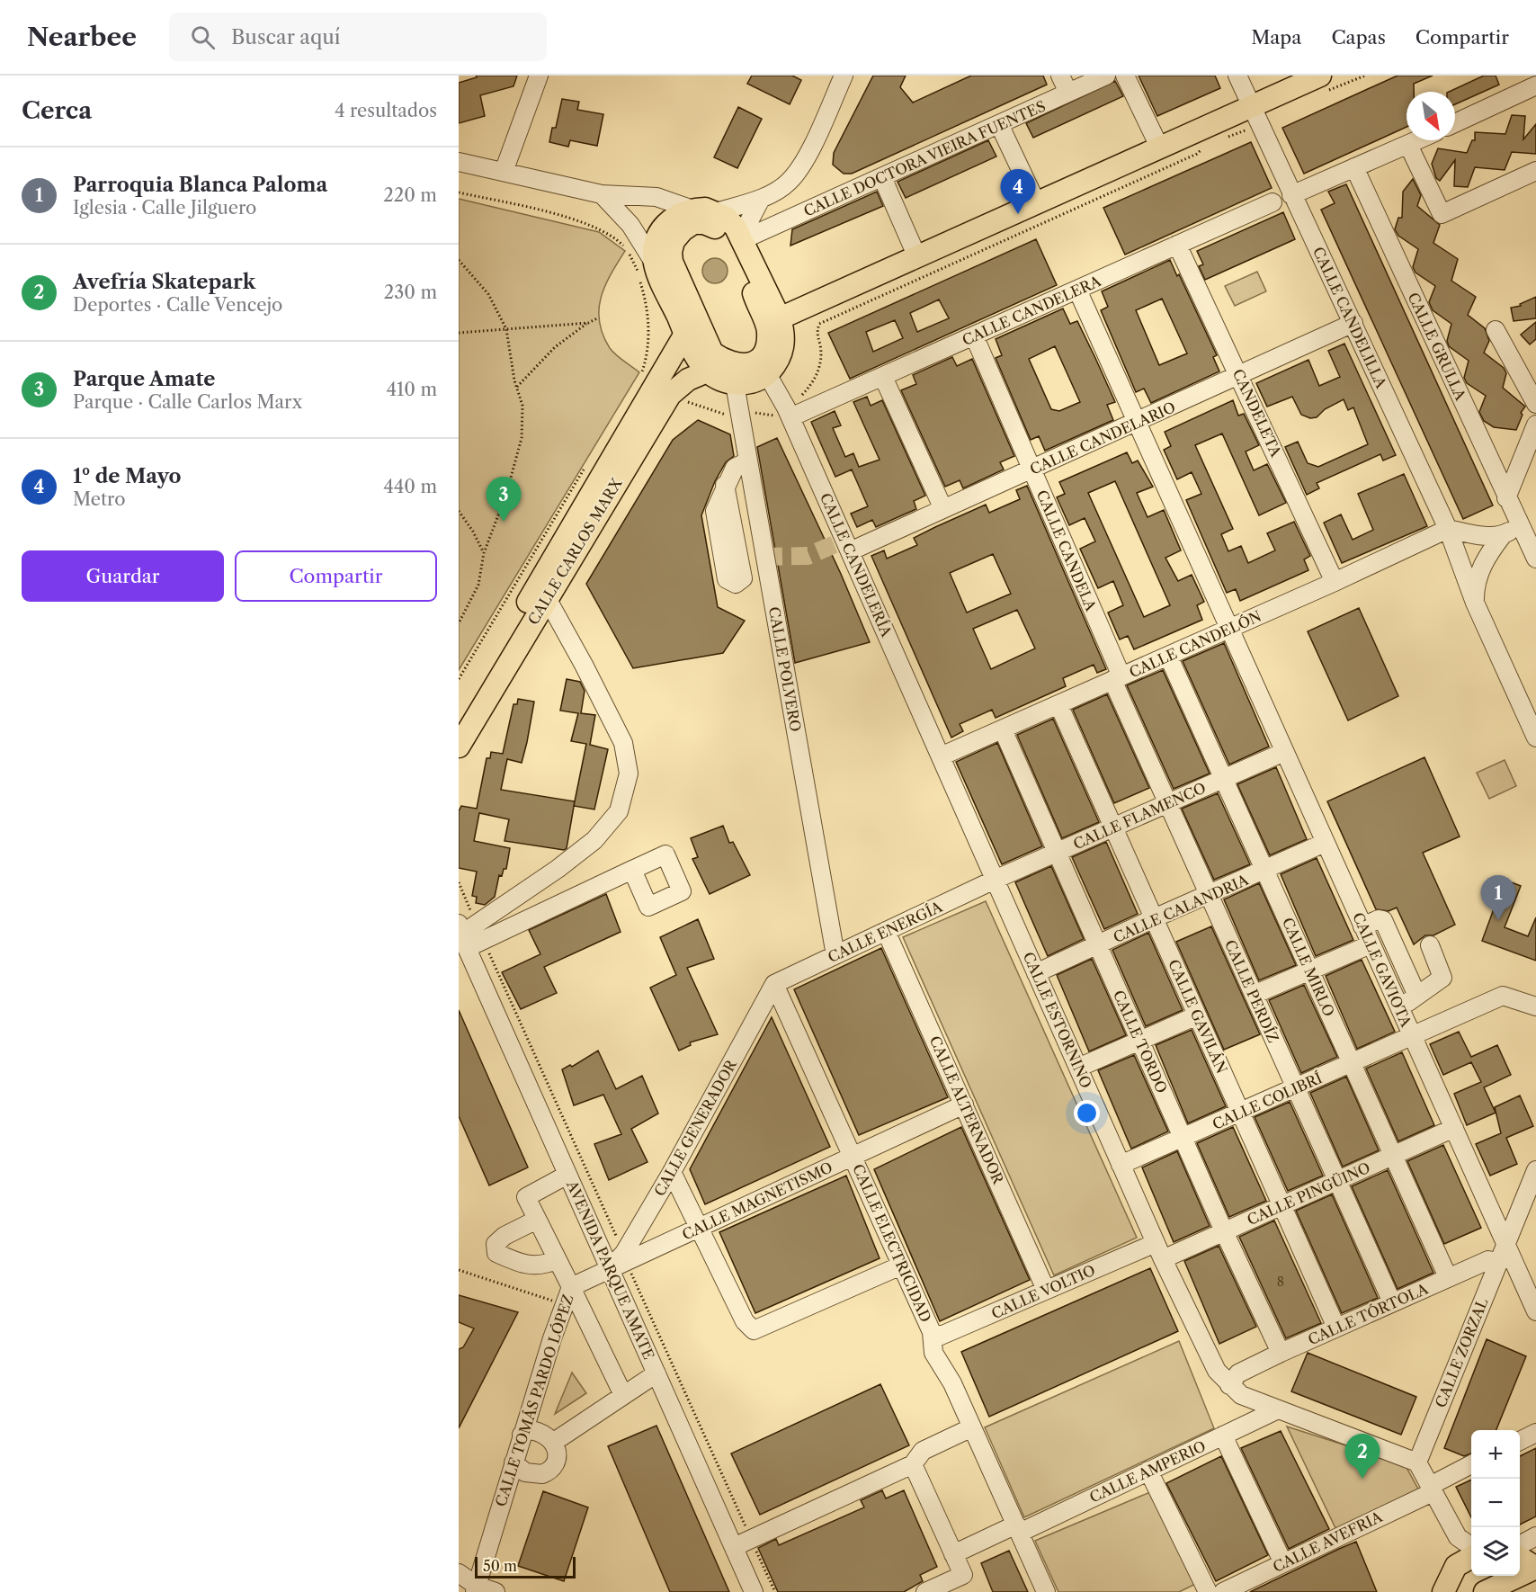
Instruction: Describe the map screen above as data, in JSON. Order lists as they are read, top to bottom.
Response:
{
  "streets": {
    "main road": ["CALLE CARLOS MARX"],
    "street": [
      "CALLE DOCTORA VIEIRA FUENTES",
      "CALLE CANDELERA",
      "CALLE CANDELILLA",
      "CALLE GRULLA",
      "CANDELETA",
      "CALLE CANDELARIO",
      "CALLE CANDELA",
      "CALLE CANDELERÍA",
      "CALLE CANDELÓN",
      "CALLE POLVERO",
      "CALLE FLAMENCO",
      "CALLE CALANDRIA",
      "CALLE ENERGÍA",
      "CALLE MIRLO",
      "CALLE GAVIOTA",
      "CALLE PERDÍZ",
      "CALLE GAVILÁN",
      "CALLE ESTORNINO",
      "CALLE TORDO",
      "CALLE COLIBRÍ",
      "CALLE ALTERNADOR",
      "CALLE GENERADOR",
      "CALLE PINGÜINO",
      "CALLE MAGNETISMO",
      "CALLE ELECTRICIDAD",
      "AVENIDA PARQUE AMATE",
      "CALLE VOLTIO",
      "CALLE TÓRTOLA",
      "CALLE ZORZAL",
      "CALLE TOMÁS PARDO LÓPEZ",
      "CALLE AMPERIO",
      "CALLE AVEFRIA"
    ]
  },
  "crossings": [
    ["CALLE CANDELERA", "CANDELETA"],
    ["CALLE CANDELERA", "CALLE CANDELA"],
    ["CALLE CANDELERA", "CALLE CANDELERÍA"],
    ["CALLE CANDELERA", "CALLE GAVIOTA"],
    ["CALLE CANDELILLA", "CALLE CANDELARIO"],
    ["CALLE CANDELILLA", "CALLE CANDELÓN"],
    ["CANDELETA", "CALLE CANDELARIO"],
    ["CANDELETA", "CALLE CANDELÓN"],
    ["CALLE CANDELARIO", "CALLE CANDELA"],
    ["CALLE CANDELARIO", "CALLE CANDELERÍA"],
    ["CALLE CANDELARIO", "CALLE GAVIOTA"],
    ["CALLE CANDELA", "CALLE CANDELÓN"],
    ["CALLE CANDELA", "CALLE PERDÍZ"],
    ["CALLE CANDELERÍA", "CALLE CANDELÓN"],
    ["CALLE CANDELERÍA", "CALLE ESTORNINO"],
    ["CALLE CANDELÓN", "CALLE MIRLO"],
    ["CALLE CANDELÓN", "CALLE GAVIOTA"],
    ["CALLE CANDELÓN", "CALLE PERDÍZ"],
    ["CALLE CANDELÓN", "CALLE GAVILÁN"],
    ["CALLE CANDELÓN", "CALLE ESTORNINO"],
    ["CALLE CANDELÓN", "CALLE TORDO"],
    ["CALLE POLVERO", "CALLE ENERGÍA"],
    ["CALLE FLAMENCO", "CALLE ENERGÍA"],
    ["CALLE FLAMENCO", "CALLE MIRLO"],
    ["CALLE FLAMENCO", "CALLE GAVIOTA"],
    ["CALLE FLAMENCO", "CALLE PERDÍZ"],
    ["CALLE FLAMENCO", "CALLE GAVILÁN"],
    ["CALLE FLAMENCO", "CALLE ESTORNINO"],
    ["CALLE FLAMENCO", "CALLE TORDO"],
    ["CALLE CALANDRIA", "CALLE MIRLO"],
    ["CALLE CALANDRIA", "CALLE GAVIOTA"],
    ["CALLE CALANDRIA", "CALLE PERDÍZ"],
    ["CALLE CALANDRIA", "CALLE GAVILÁN"],
    ["CALLE CALANDRIA", "CALLE ESTORNINO"],
    ["CALLE CALANDRIA", "CALLE TORDO"],
    ["CALLE ENERGÍA", "CALLE ESTORNINO"],
    ["CALLE ENERGÍA", "CALLE ALTERNADOR"],
    ["CALLE ENERGÍA", "CALLE GENERADOR"],
    ["CALLE ENERGÍA", "CALLE ELECTRICIDAD"],
    ["CALLE MIRLO", "CALLE COLIBRÍ"],
    ["CALLE MIRLO", "CALLE PINGÜINO"],
    ["CALLE MIRLO", "CALLE TÓRTOLA"],
    ["CALLE GAVIOTA", "CALLE COLIBRÍ"],
    ["CALLE GAVIOTA", "CALLE PINGÜINO"],
    ["CALLE GAVIOTA", "CALLE ZORZAL"],
    ["CALLE PERDÍZ", "CALLE COLIBRÍ"],
    ["CALLE PERDÍZ", "CALLE PINGÜINO"],
    ["CALLE PERDÍZ", "CALLE TÓRTOLA"],
    ["CALLE GAVILÁN", "CALLE COLIBRÍ"],
    ["CALLE GAVILÁN", "CALLE PINGÜINO"],
    ["CALLE GAVILÁN", "CALLE TÓRTOLA"],
    ["CALLE ESTORNINO", "CALLE COLIBRÍ"],
    ["CALLE ESTORNINO", "CALLE PINGÜINO"],
    ["CALLE ESTORNINO", "CALLE VOLTIO"],
    ["CALLE ESTORNINO", "CALLE TÓRTOLA"],
    ["CALLE TORDO", "CALLE COLIBRÍ"],
    ["CALLE TORDO", "CALLE PINGÜINO"],
    ["CALLE TORDO", "CALLE TÓRTOLA"],
    ["CALLE ALTERNADOR", "CALLE MAGNETISMO"],
    ["CALLE ALTERNADOR", "CALLE VOLTIO"],
    ["CALLE GENERADOR", "CALLE MAGNETISMO"],
    ["CALLE GENERADOR", "CALLE ELECTRICIDAD"],
    ["CALLE GENERADOR", "AVENIDA PARQUE AMATE"],
    ["CALLE MAGNETISMO", "CALLE ELECTRICIDAD"],
    ["CALLE MAGNETISMO", "AVENIDA PARQUE AMATE"],
    ["CALLE MAGNETISMO", "CALLE TOMÁS PARDO LÓPEZ"],
    ["CALLE ELECTRICIDAD", "CALLE VOLTIO"],
    ["CALLE ELECTRICIDAD", "CALLE AMPERIO"],
    ["AVENIDA PARQUE AMATE", "CALLE TOMÁS PARDO LÓPEZ"],
    ["CALLE TÓRTOLA", "CALLE ZORZAL"]
  ],
  "house_numbers": ["8"],
  "scale_bar": "50 m",
  "north": "bottom right",
  "page": {
    "header": "Nearbee",
    "search": "Buscar aquí",
    "nav": ["Mapa", "Capas", "Compartir"],
    "heading": ["Cerca", "4 resultados"],
    "list": [
      {
        "mark": "1",
        "name": "Parroquia Blanca Paloma",
        "note": "Iglesia · Calle Jilguero",
        "value": "220 m"
      },
      {
        "mark": "2",
        "name": "Avefría Skatepark",
        "note": "Deportes · Calle Vencejo",
        "value": "230 m"
      },
      {
        "mark": "3",
        "name": "Parque Amate",
        "note": "Parque · Calle Carlos Marx",
        "value": "410 m"
      },
      {
        "mark": "4",
        "name": "1º de Mayo",
        "note": "Metro",
        "value": "440 m"
      }
    ],
    "pins": [
      "4",
      "3",
      "1",
      "2"
    ],
    "buttons": ["Guardar", "Compartir"],
    "map_buttons": ["+", "−"],
    "scale": "50 m"
  }
}
